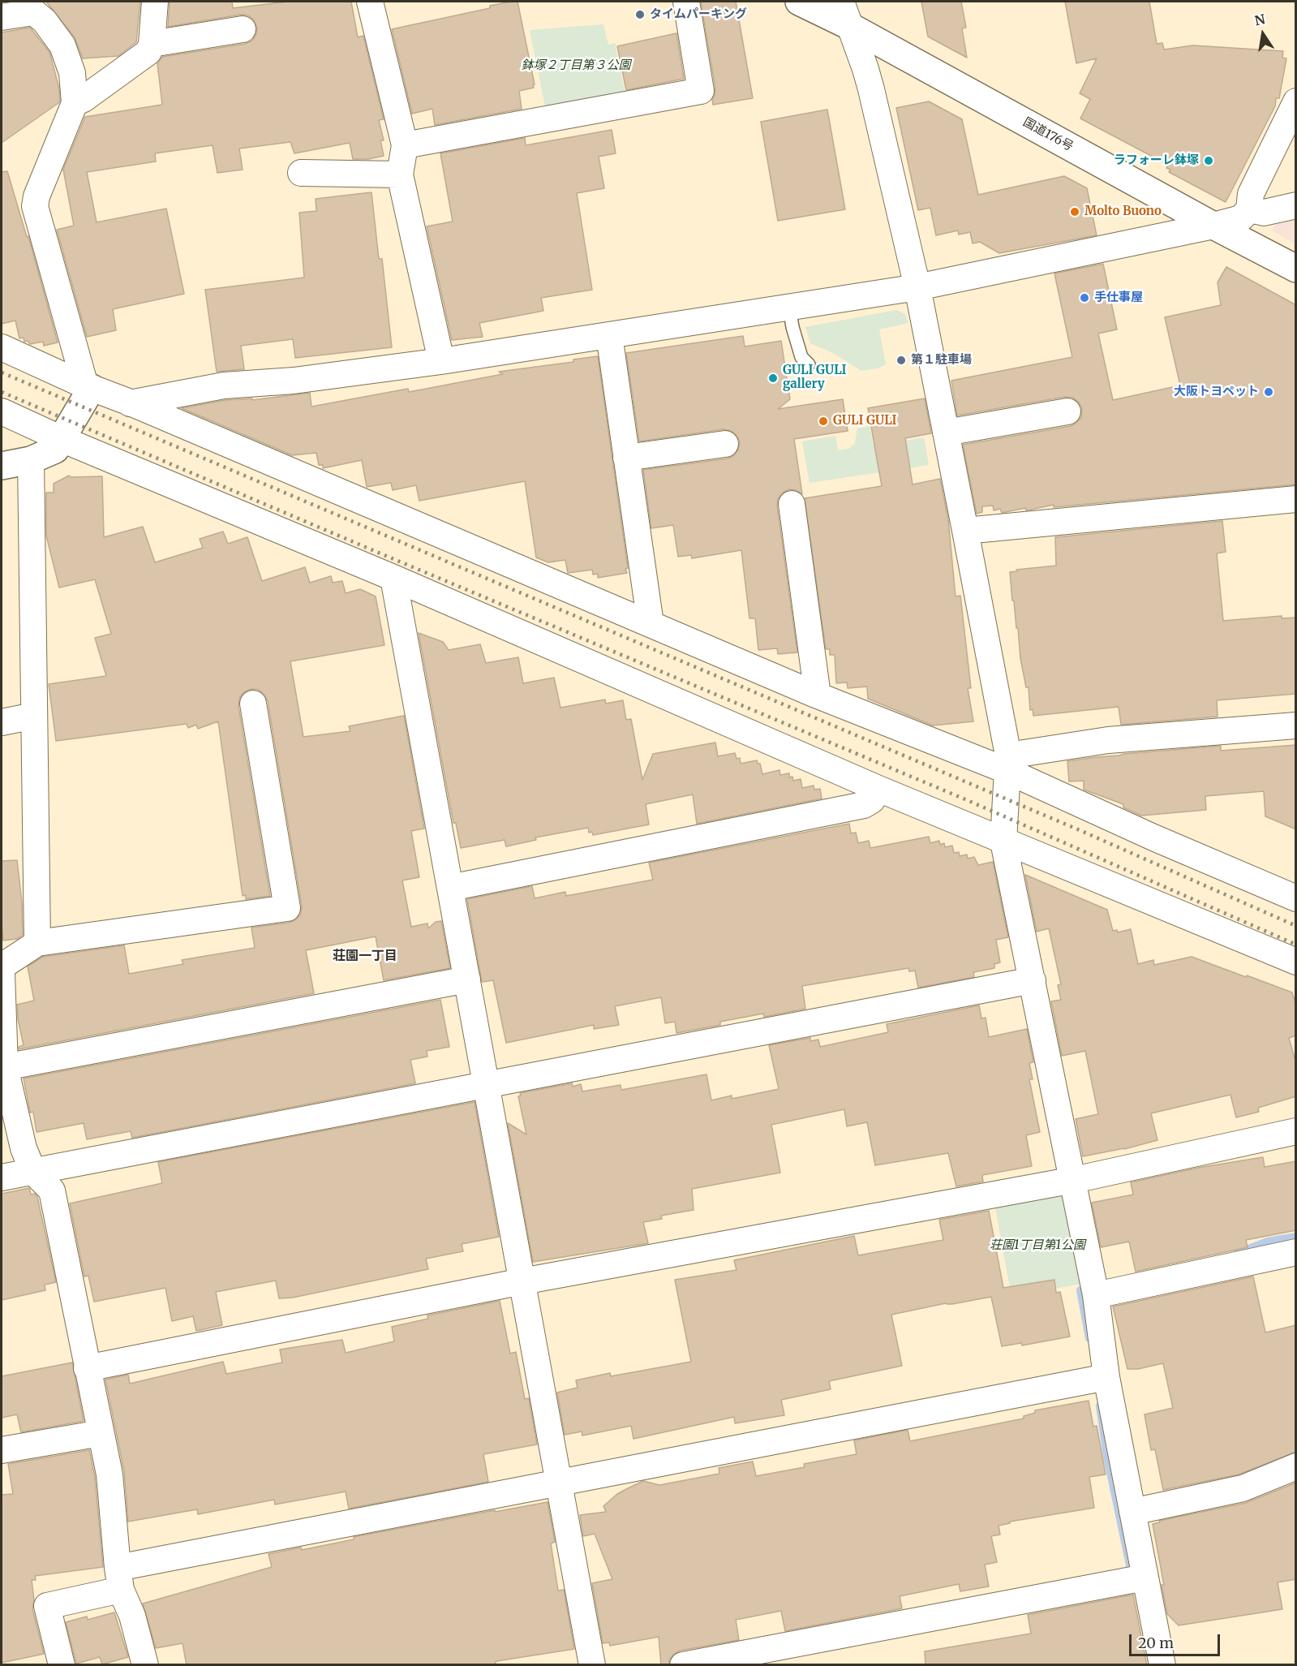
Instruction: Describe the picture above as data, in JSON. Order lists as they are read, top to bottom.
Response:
{
  "streets": {
    "main road": ["国道176号"]
  },
  "districts": ["荘園一丁目"],
  "parks": ["鉢塚２丁目第３公園", "荘園1丁目第1公園"],
  "places": [
    "タイムパーキング",
    "ラフォーレ鉢塚",
    "Molto Buono",
    "手仕事屋",
    "第１駐車場",
    "GULI GULI gallery",
    "大阪トヨペット",
    "GULI GULI"
  ],
  "scale_bar": "20 m",
  "north": "top"
}
